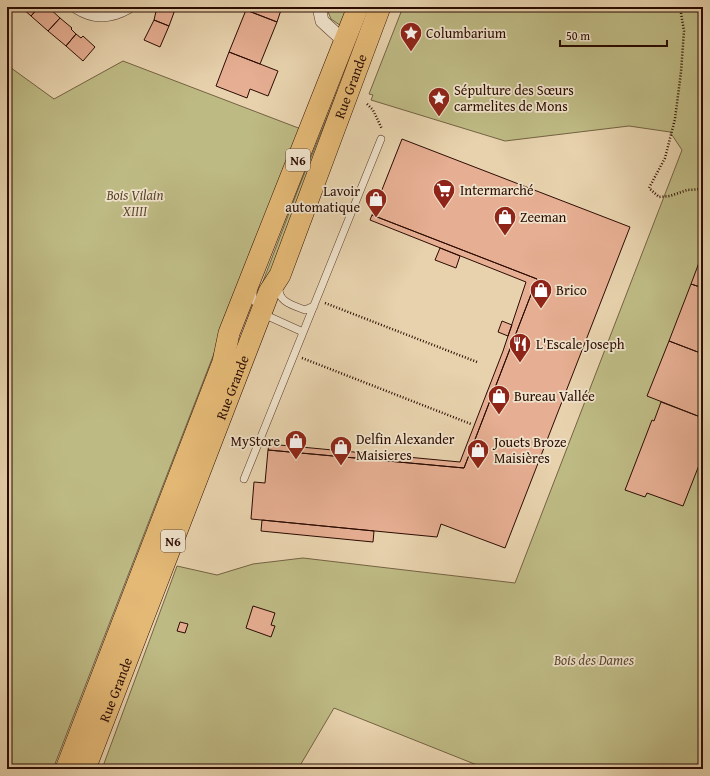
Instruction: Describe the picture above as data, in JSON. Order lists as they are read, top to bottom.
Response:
{
  "streets": {
    "main road": ["Rue Grande", "N6"]
  },
  "parks": ["Bois Vilain XIIII", "Bois des Dames"],
  "places": {
    "place": ["Columbarium", "Sépulture des Sœurs carmelites de Mons"],
    "supermarket": ["Intermarché"],
    "shop": [
      "Lavoir automatique",
      "Zeeman",
      "Brico",
      "Bureau Vallée",
      "MyStore",
      "Delfin Alexander Maisieres",
      "Jouets Broze Maisières"
    ],
    "restaurant": ["L'Escale Joseph"]
  },
  "scale_bar": "50 m"
}
